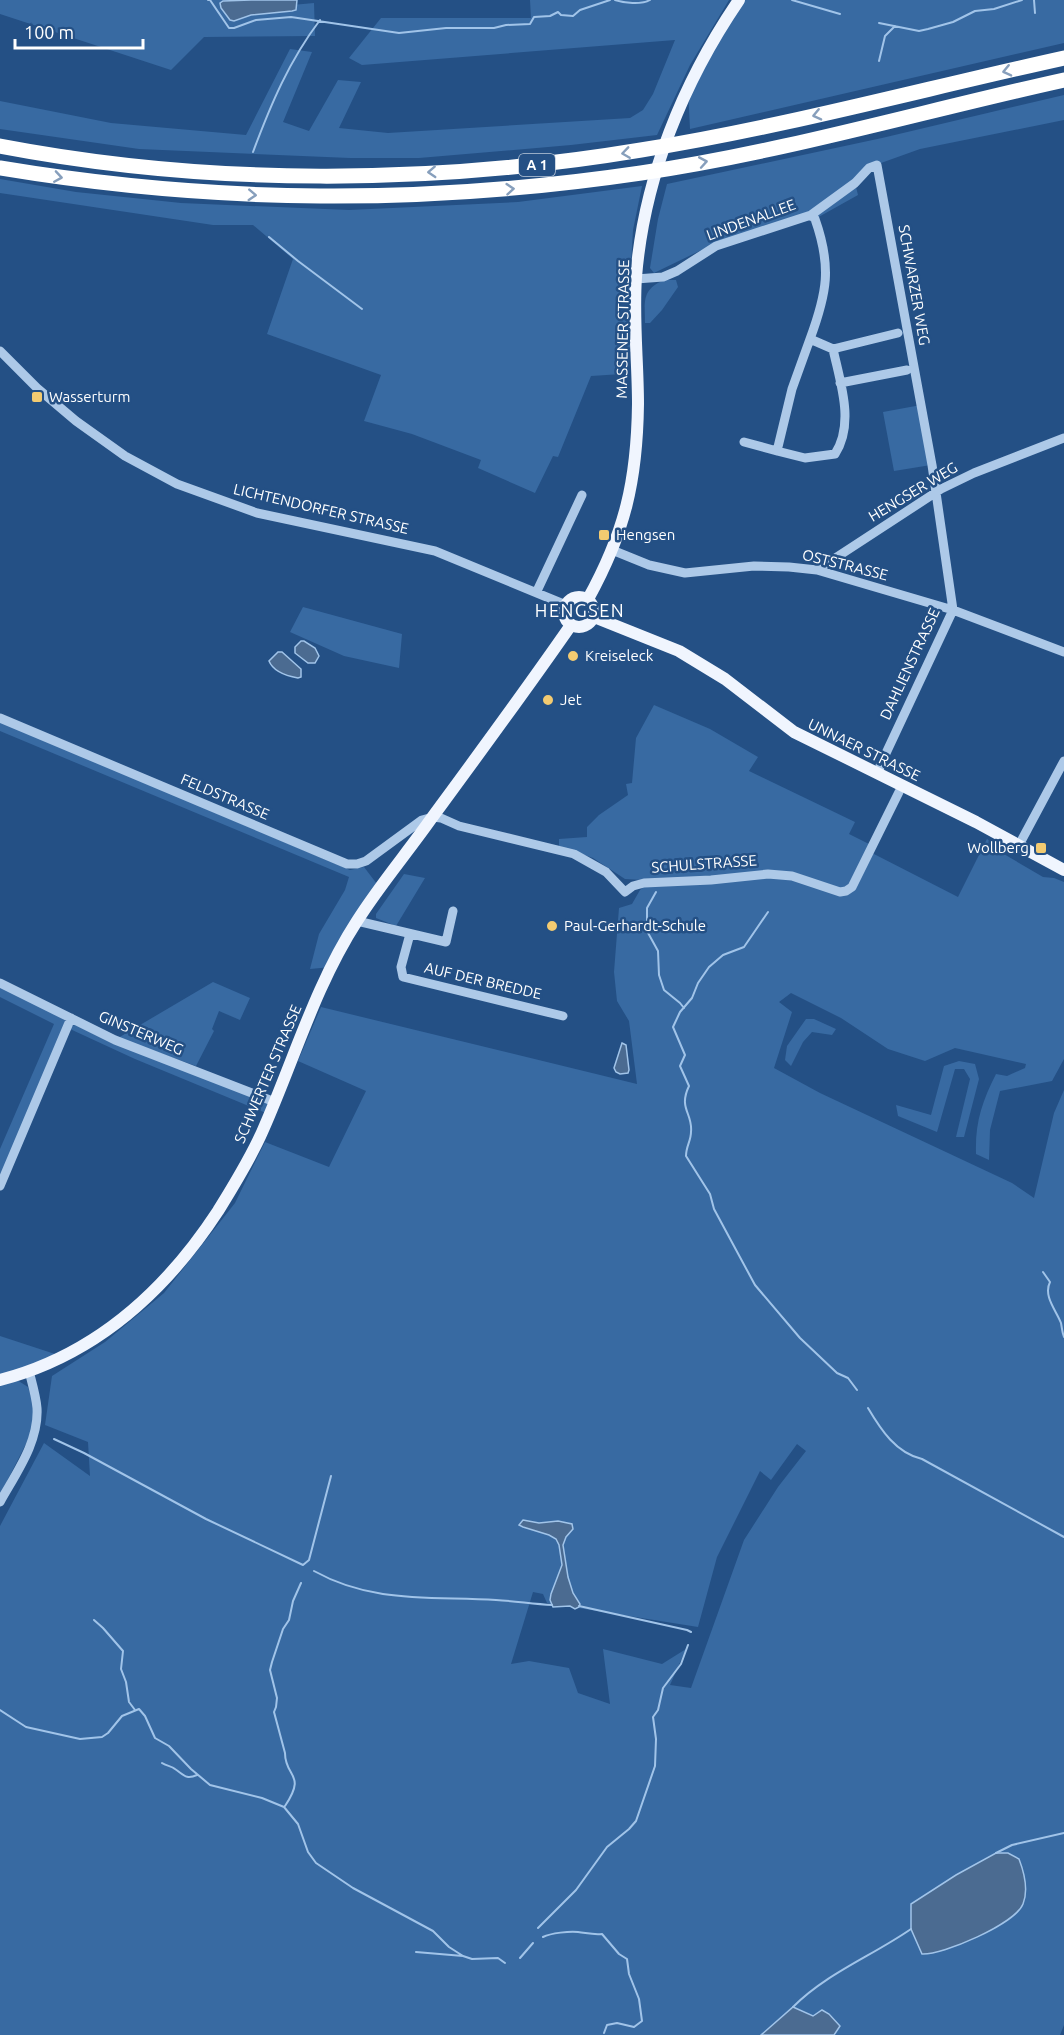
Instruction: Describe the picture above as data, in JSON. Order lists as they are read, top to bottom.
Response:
{
  "streets": {
    "highway": ["A 1"],
    "main road": ["MASSENER STRASSE", "UNNAER STRASSE", "SCHWERTER STRASSE"],
    "street": [
      "LINDENALLEE",
      "SCHWARZER WEG",
      "HENGSER WEG",
      "LICHTENDORFER STRASSE",
      "OSTSTRASSE",
      "DAHLIENSTRASSE",
      "FELDSTRASSE",
      "SCHULSTRASSE",
      "AUF DER BREDDE",
      "GINSTERWEG"
    ]
  },
  "crossings": [
    ["LINDENALLEE", "SCHWARZER WEG"],
    ["LINDENALLEE", "MASSENER STRASSE"],
    ["SCHWARZER WEG", "HENGSER WEG"],
    ["SCHWARZER WEG", "DAHLIENSTRASSE"],
    ["MASSENER STRASSE", "LICHTENDORFER STRASSE"],
    ["MASSENER STRASSE", "OSTSTRASSE"],
    ["MASSENER STRASSE", "UNNAER STRASSE"],
    ["MASSENER STRASSE", "SCHWERTER STRASSE"],
    ["HENGSER WEG", "OSTSTRASSE"],
    ["HENGSER WEG", "DAHLIENSTRASSE"],
    ["LICHTENDORFER STRASSE", "UNNAER STRASSE"],
    ["LICHTENDORFER STRASSE", "SCHWERTER STRASSE"],
    ["OSTSTRASSE", "DAHLIENSTRASSE"],
    ["DAHLIENSTRASSE", "UNNAER STRASSE"],
    ["UNNAER STRASSE", "SCHWERTER STRASSE"],
    ["FELDSTRASSE", "SCHULSTRASSE"],
    ["FELDSTRASSE", "SCHWERTER STRASSE"],
    ["SCHULSTRASSE", "SCHWERTER STRASSE"],
    ["GINSTERWEG", "SCHWERTER STRASSE"]
  ],
  "districts": ["HENGSEN"],
  "places": {
    "transit": ["Wasserturm", "Hengsen", "Wollberg"],
    "other": ["Kreiseleck", "Jet", "Paul-Gerhardt-Schule"]
  },
  "scale_bar": "100 m"
}
